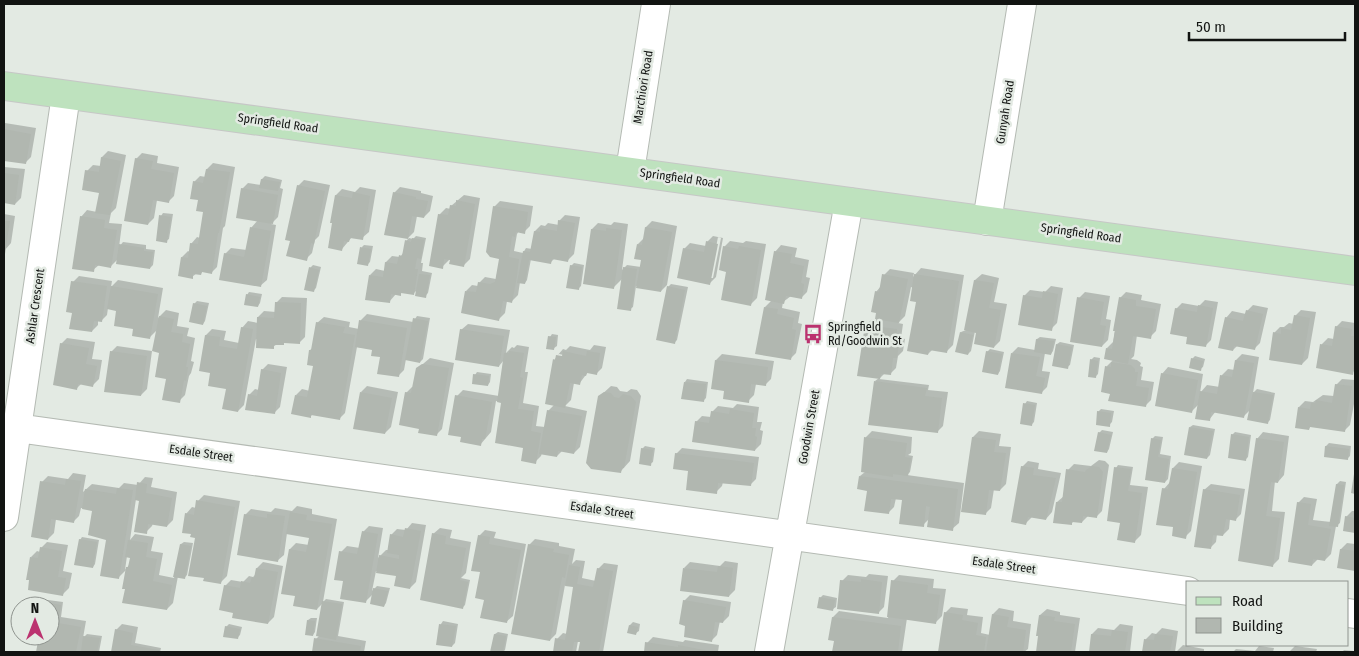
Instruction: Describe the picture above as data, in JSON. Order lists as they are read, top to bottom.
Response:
{
  "streets": {
    "main road": ["Springfield Road"],
    "street": [
      "Marchiori Road",
      "Gunyah Road",
      "Ashlar Crescent",
      "Goodwin Street",
      "Esdale Street"
    ]
  },
  "crossings": [
    ["Marchiori Road", "Springfield Road"],
    ["Gunyah Road", "Springfield Road"],
    ["Springfield Road", "Ashlar Crescent"],
    ["Springfield Road", "Goodwin Street"],
    ["Ashlar Crescent", "Esdale Street"],
    ["Goodwin Street", "Esdale Street"]
  ],
  "places": {
    "bus stop": ["Springfield Rd/Goodwin St"]
  },
  "legend": ["Road", "Building"],
  "scale_bar": "50 m",
  "north": "top"
}
